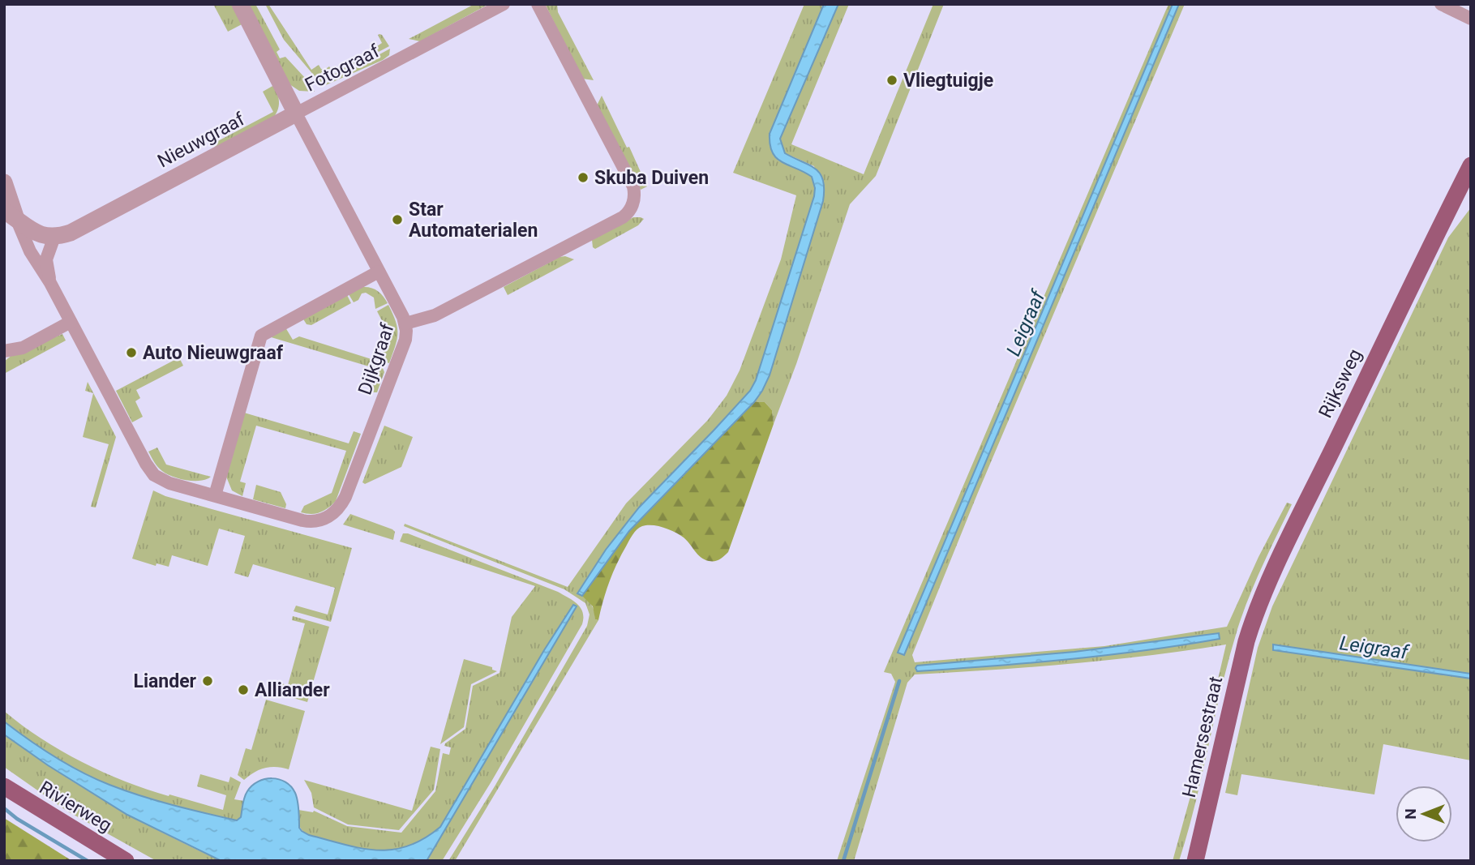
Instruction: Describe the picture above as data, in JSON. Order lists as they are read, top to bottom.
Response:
{
  "streets": {
    "main road": ["Rijksweg", "Hamersestraat", "Rivierweg"],
    "street": ["Fotograaf", "Nieuwgraaf", "Dijkgraaf"]
  },
  "crossings": [
    ["Fotograaf", "Nieuwgraaf"],
    ["Fotograaf", "Dijkgraaf"],
    ["Nieuwgraaf", "Dijkgraaf"],
    ["Rijksweg", "Hamersestraat"]
  ],
  "water": ["Leigraaf"],
  "places": [
    "Vliegtuigje",
    "Skuba Duiven",
    "Star Automaterialen",
    "Auto Nieuwgraaf",
    "Liander",
    "Alliander"
  ],
  "north": "left"
}
